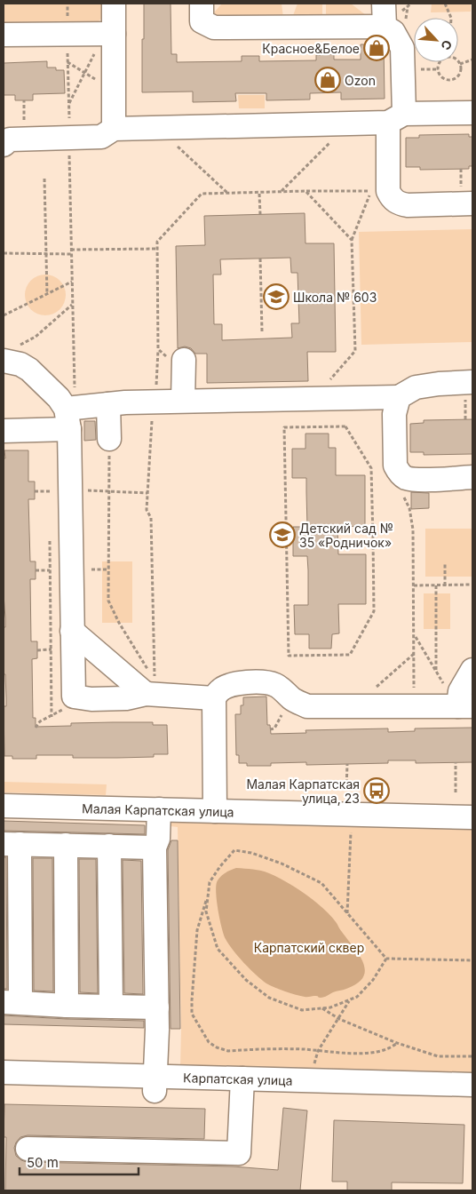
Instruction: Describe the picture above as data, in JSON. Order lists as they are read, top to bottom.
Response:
{
  "streets": {
    "street": ["Малая Карпатская улица", "Карпатская улица"]
  },
  "parks": ["Карпатский сквер"],
  "places": {
    "shop": ["Красное&Белое", "Ozon"],
    "school or university": ["Школа № 603", "Детский сад № 35 «Родничок»"],
    "bus stop": ["Малая Карпатская улица, 23"]
  },
  "scale_bar": "50 m",
  "north": "bottom right"
}
